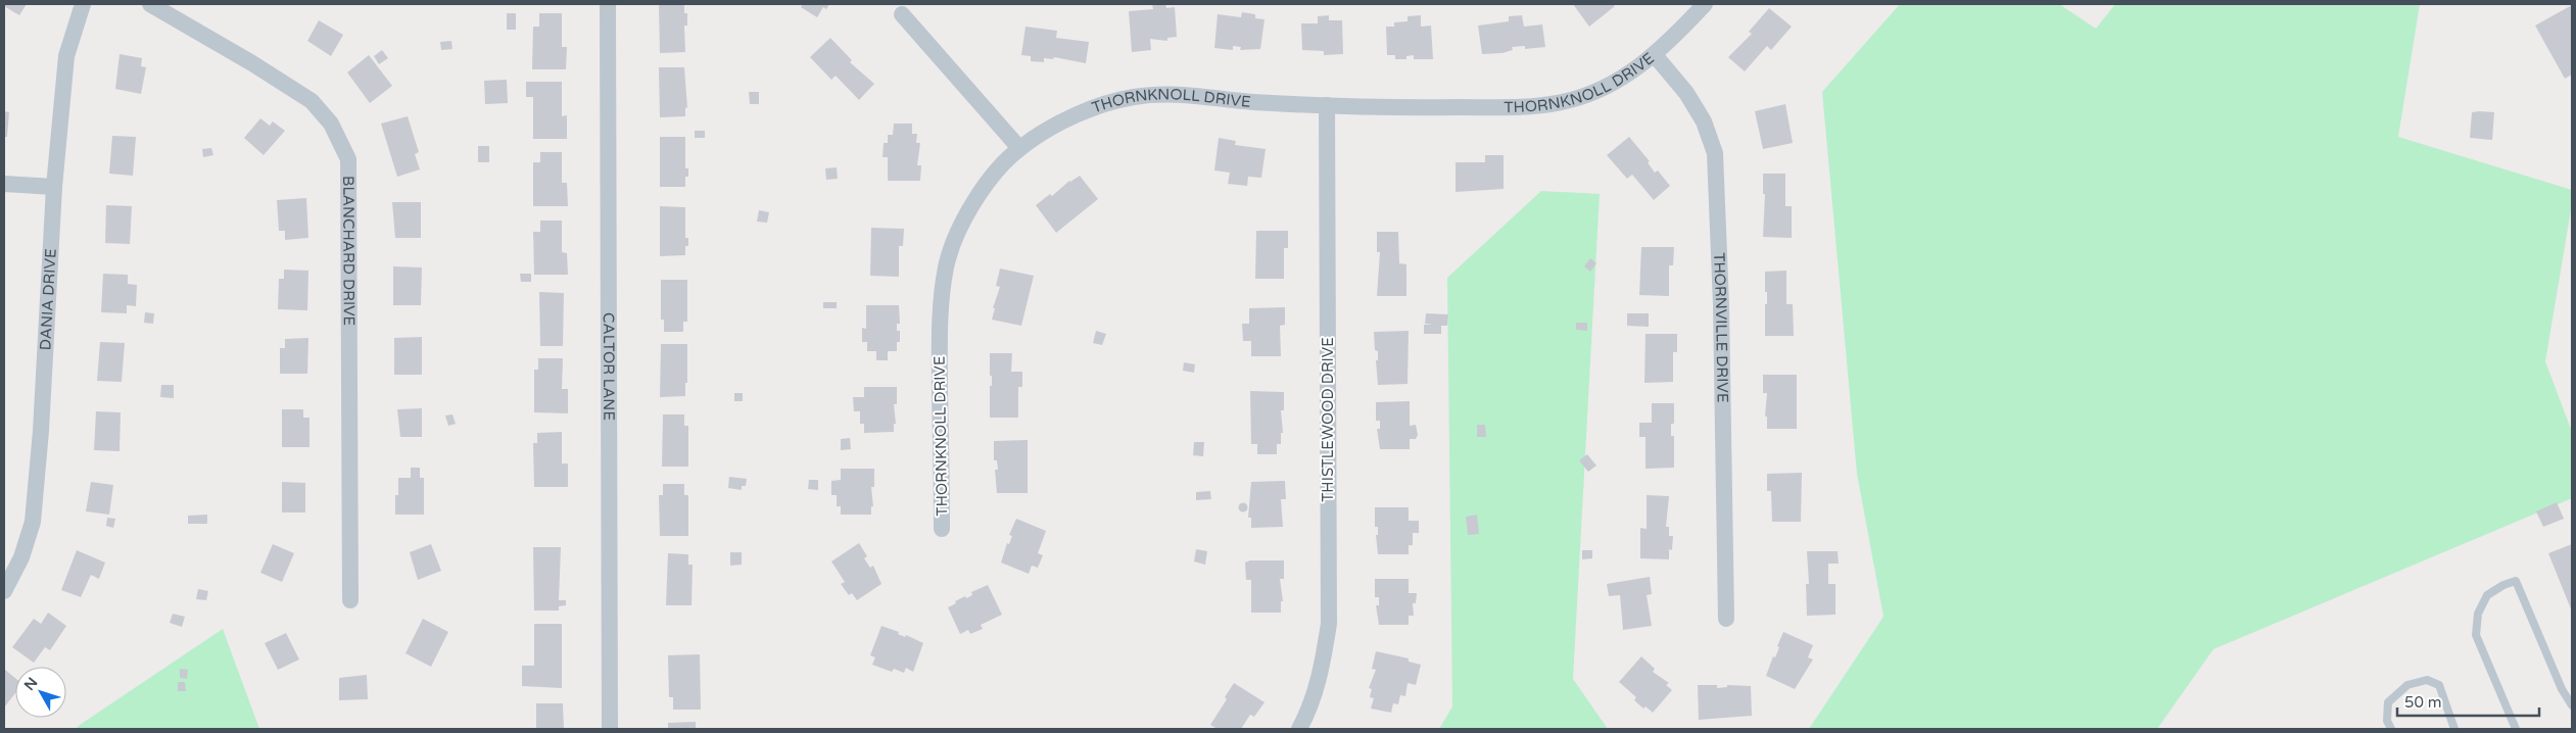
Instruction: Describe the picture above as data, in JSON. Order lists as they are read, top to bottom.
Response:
{
  "streets": {
    "street": [
      "THORNKNOLL DRIVE",
      "BLANCHARD DRIVE",
      "DANIA DRIVE",
      "THORNVILLE DRIVE",
      "CALTOR LANE",
      "THISTLEWOOD DRIVE"
    ]
  },
  "crossings": [
    ["THORNKNOLL DRIVE", "THORNVILLE DRIVE"],
    ["THORNKNOLL DRIVE", "THISTLEWOOD DRIVE"]
  ],
  "scale_bar": "50 m",
  "north": "top left"
}
